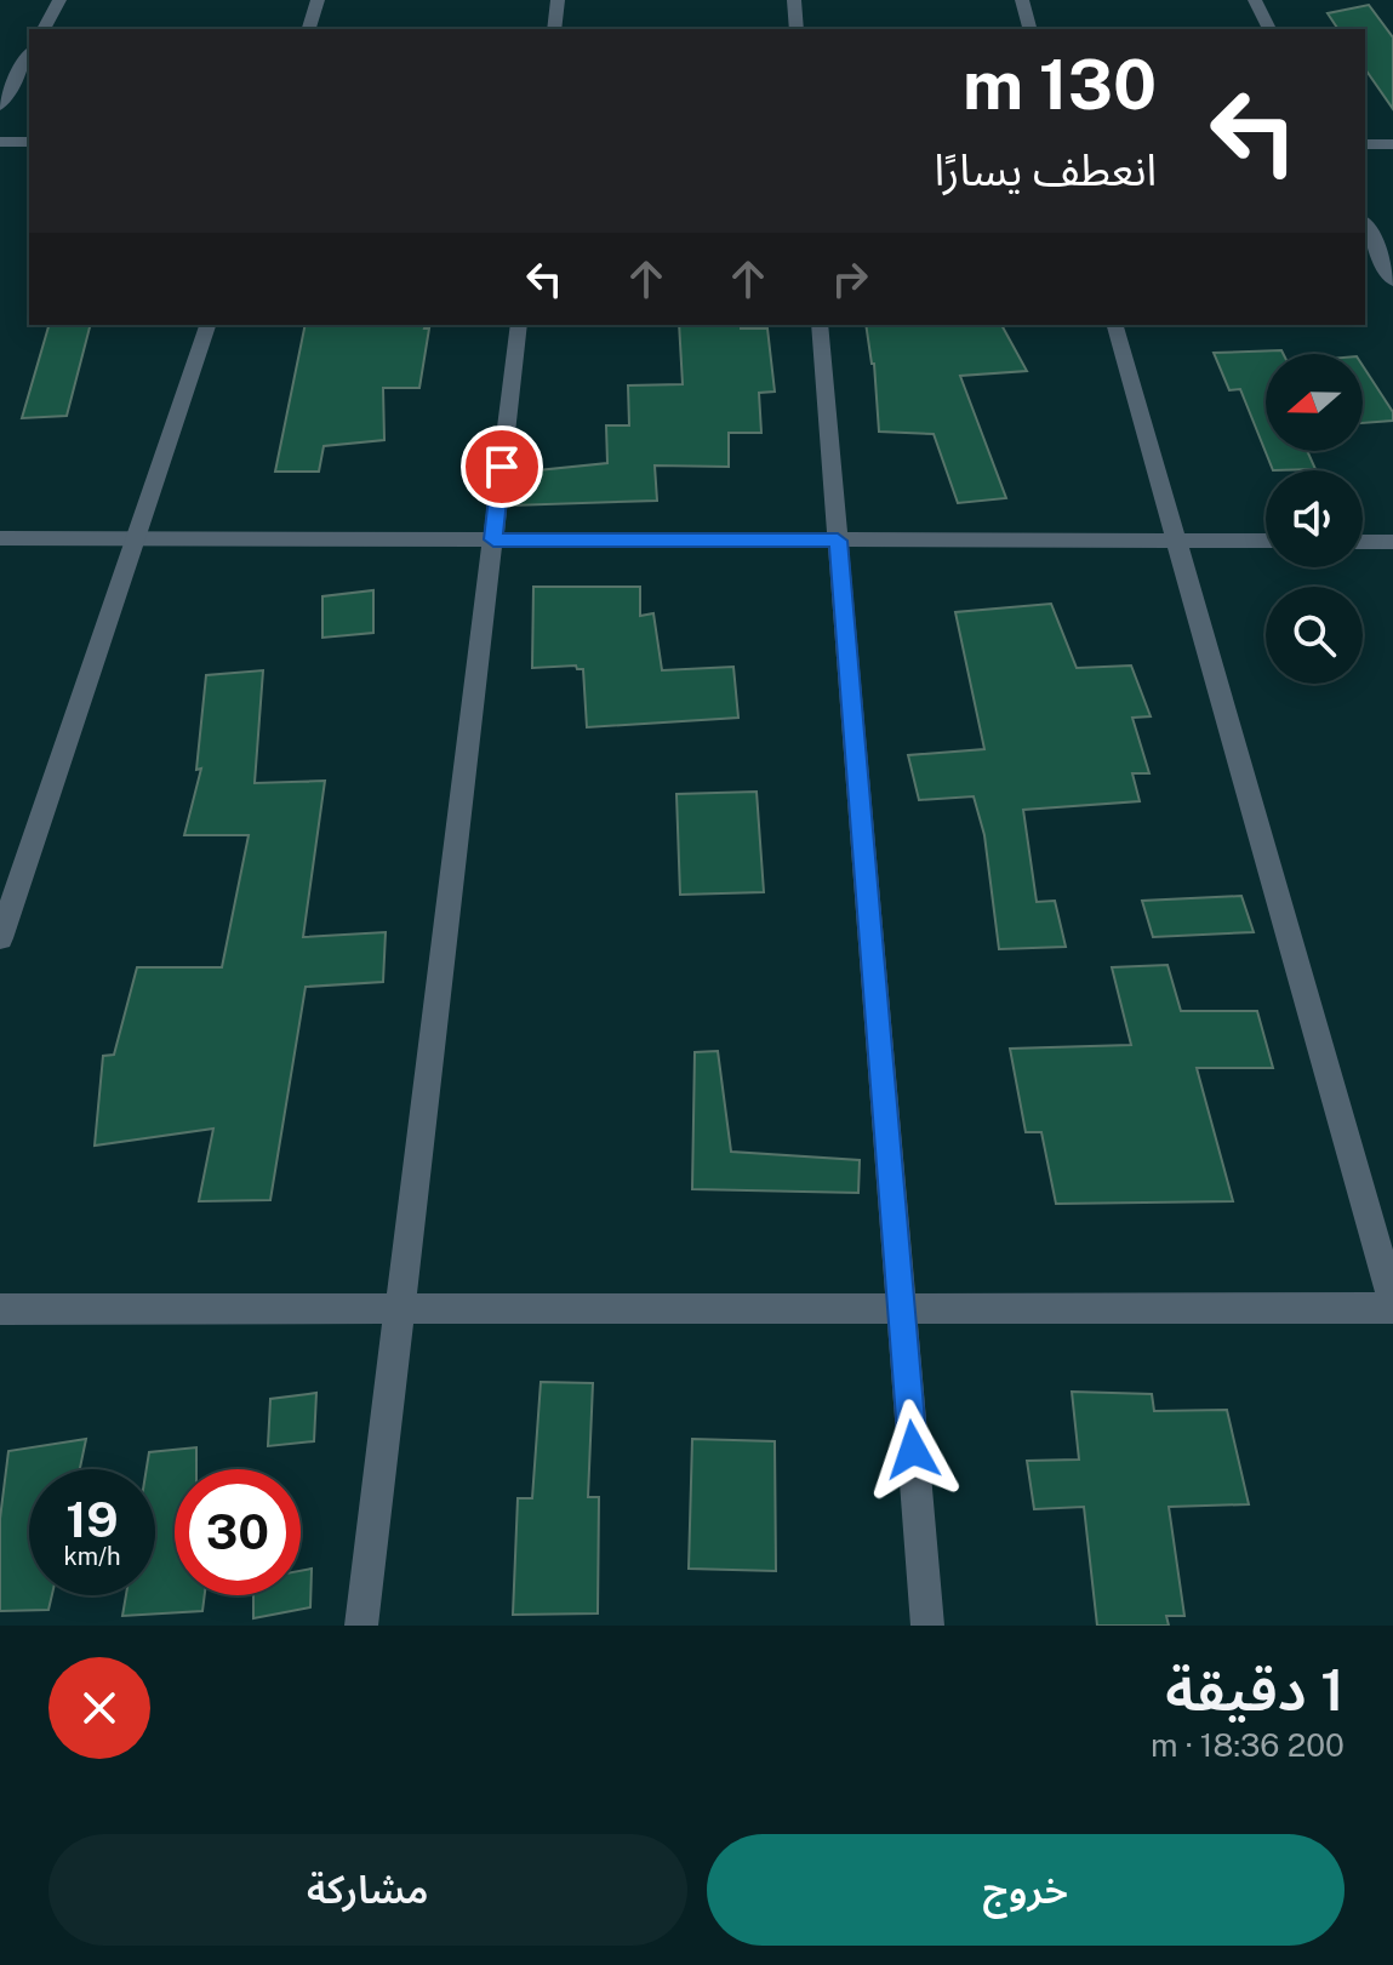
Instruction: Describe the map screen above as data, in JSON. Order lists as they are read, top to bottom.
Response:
{
  "north": "left",
  "page": {
    "turn": ["130 m", "انعطف يسارًا"],
    "speed": "19 km/h",
    "limit": "30",
    "heading": ["1 دقيقة", "200 m · 18:36"],
    "buttons": ["خروج", "مشاركة"]
  }
}
